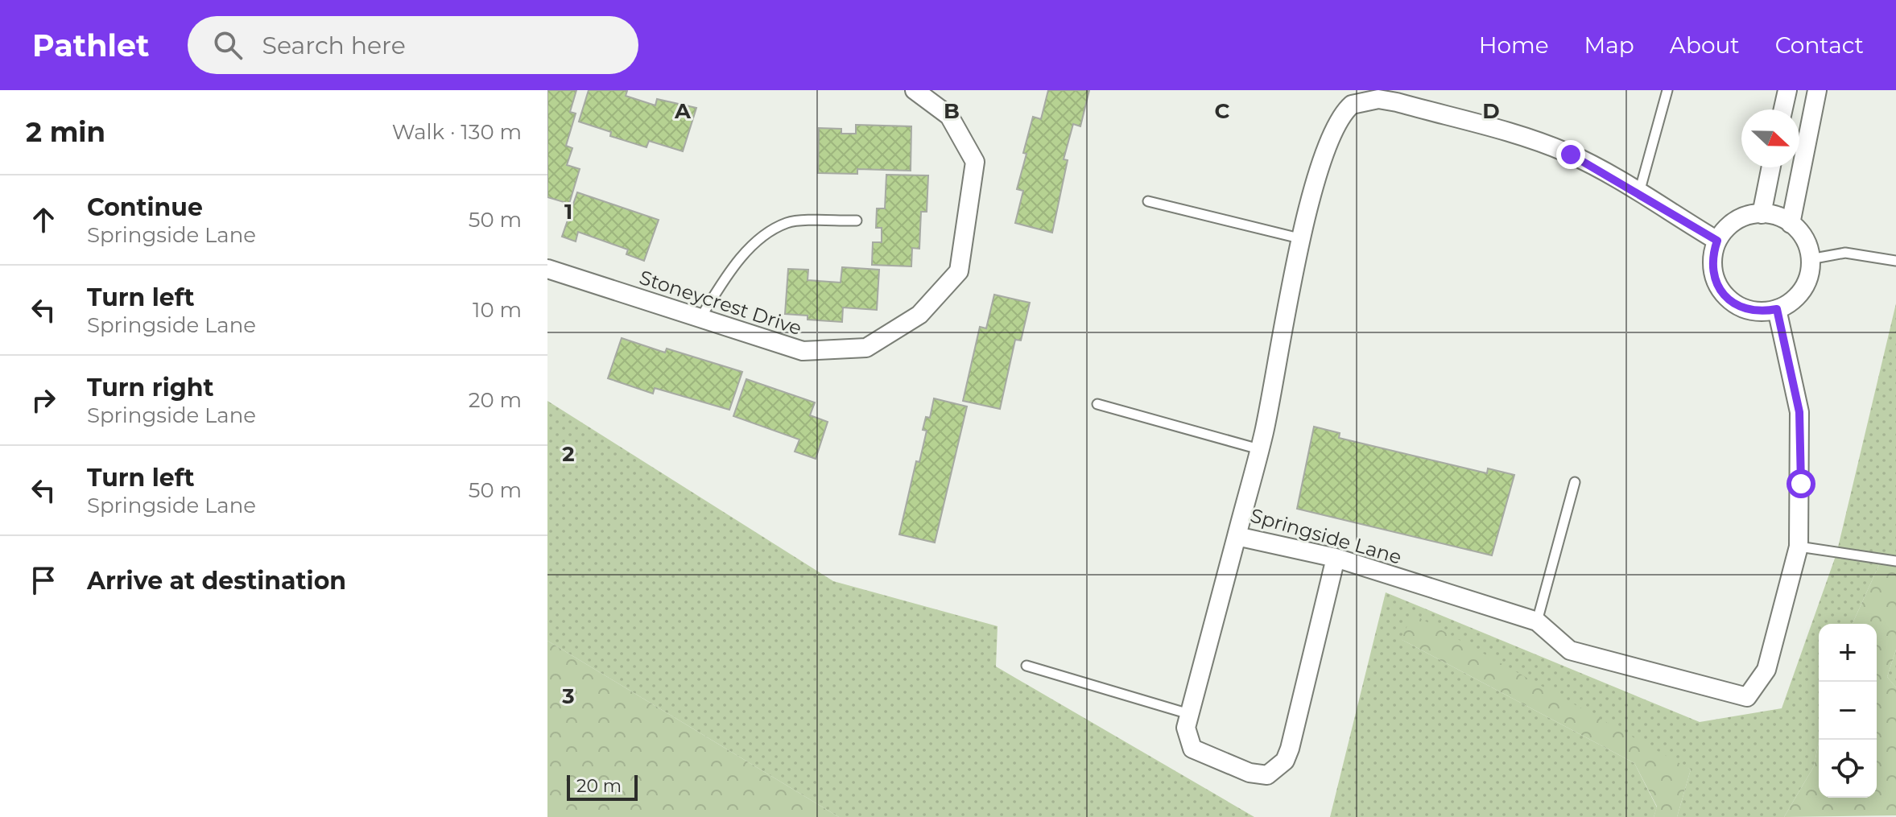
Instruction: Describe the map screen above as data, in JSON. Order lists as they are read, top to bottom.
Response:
{
  "streets": {
    "street": ["Stoneycrest Drive", "Springside Lane"]
  },
  "scale_bar": "20 m",
  "north": "right",
  "page": {
    "header": "Pathlet",
    "search": "Search here",
    "nav": [
      "Home",
      "Map",
      "About",
      "Contact"
    ],
    "heading": ["2 min", "Walk · 130 m"],
    "list": [
      ["Continue", "Springside Lane", "50 m"],
      ["Turn left", "Springside Lane", "10 m"],
      ["Turn right", "Springside Lane", "20 m"],
      ["Turn left", "Springside Lane", "50 m"],
      "Arrive at destination"
    ],
    "map_buttons": ["+", "−"],
    "scale": "20 m"
  },
  "grid": {
    "columns": [
      "A",
      "B",
      "C",
      "D"
    ],
    "rows": ["1", "2", "3"]
  }
}
